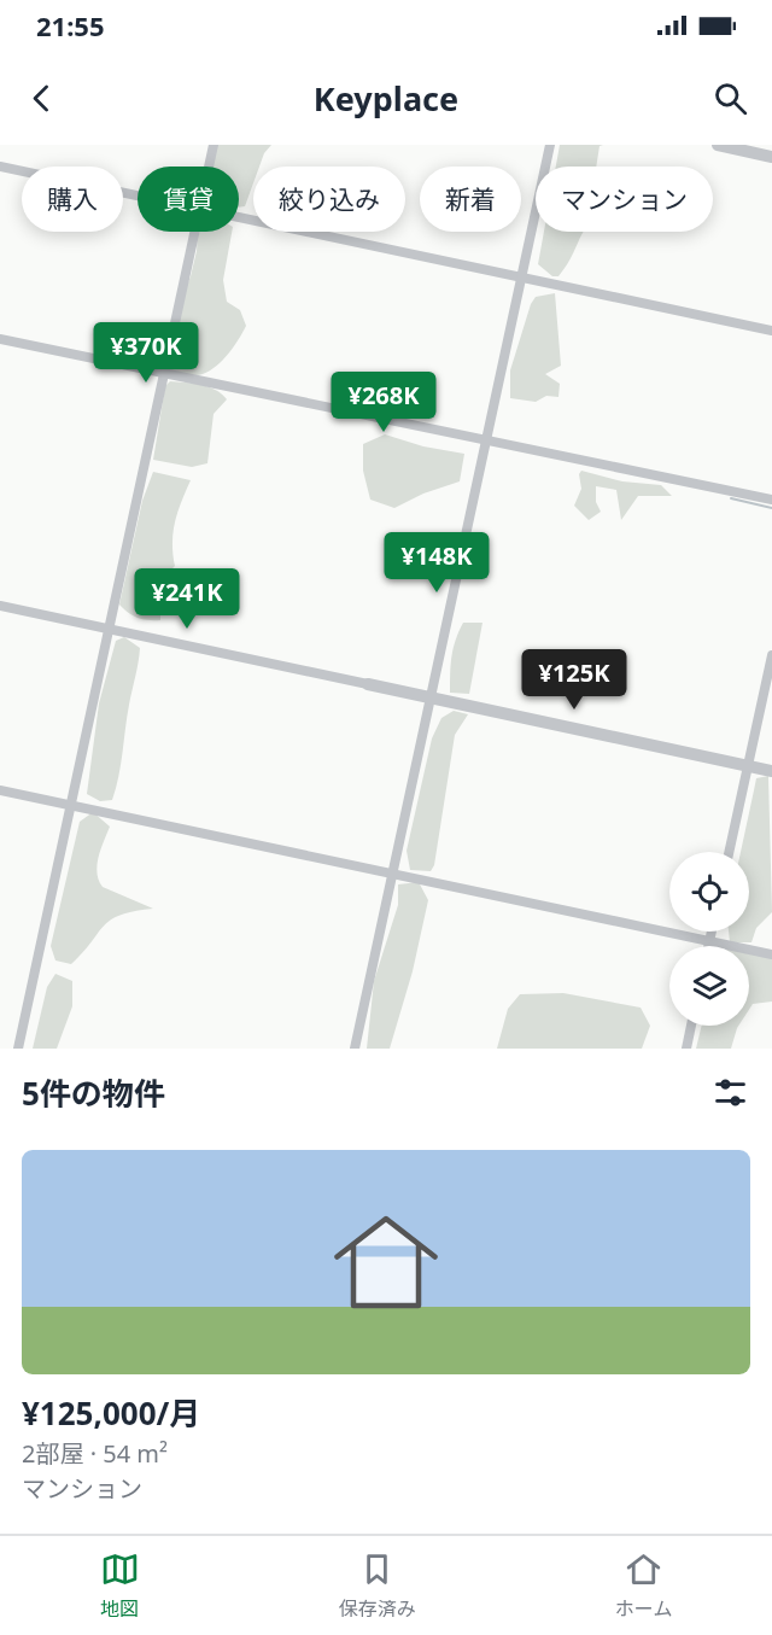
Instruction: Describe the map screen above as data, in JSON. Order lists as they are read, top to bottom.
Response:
{
  "page": {
    "status": "21:55",
    "header": "Keyplace",
    "chip": [
      "購入",
      "賃貸",
      "絞り込み",
      "新着",
      "マンション"
    ],
    "price": [
      "¥370K",
      "¥268K",
      "¥148K",
      "¥241K",
      "¥125K"
    ],
    "heading": "5件の物件",
    "list": [
      {
        "name": "¥125,000/月",
        "note": "2部屋 · 54 m² · マンション"
      }
    ],
    "tabs": ["地図", "保存済み", "ホーム"]
  }
}
